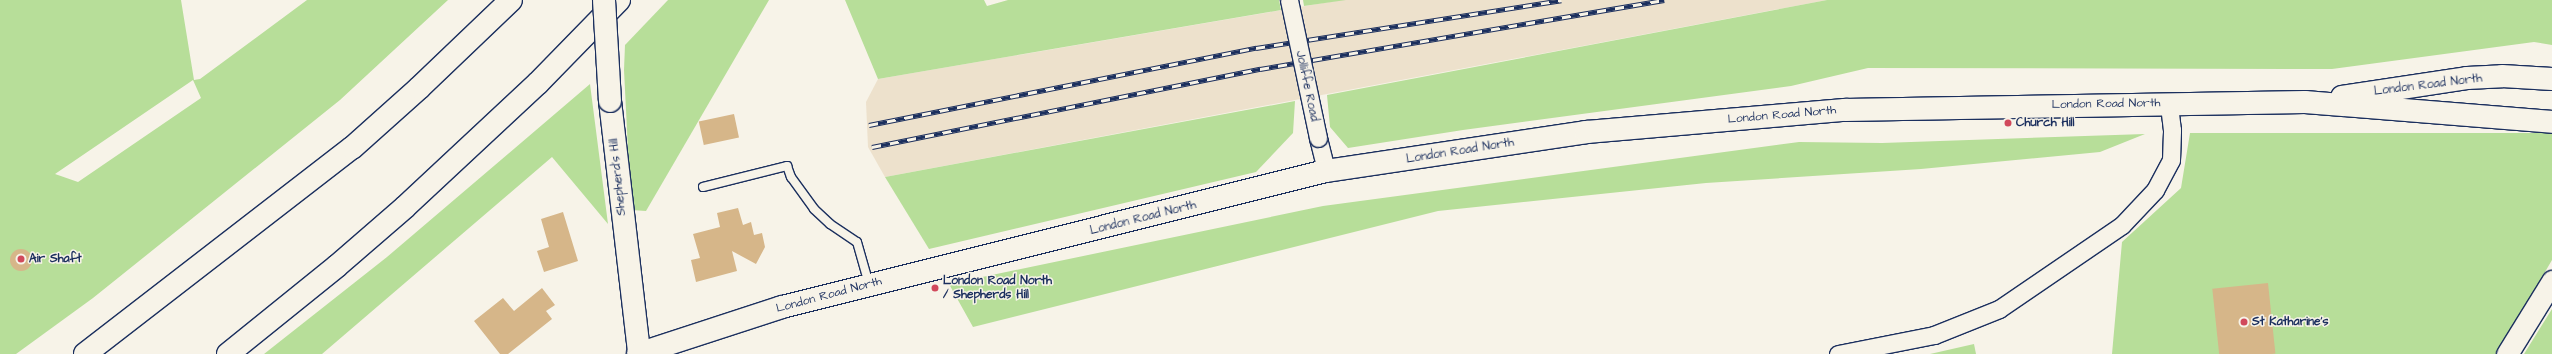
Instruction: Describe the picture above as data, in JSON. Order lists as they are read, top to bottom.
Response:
{
  "streets": {
    "main road": ["London Road North", "Shepherd's Hill"],
    "street": ["Jolliffe Road"]
  },
  "crossings": [
    ["London Road North", "Jolliffe Road"],
    ["London Road North", "Shepherd's Hill"]
  ],
  "places": [
    "Church Hill",
    "Air Shaft",
    "London Road North / Shepherds Hill",
    "St Katharine's"
  ]
}
